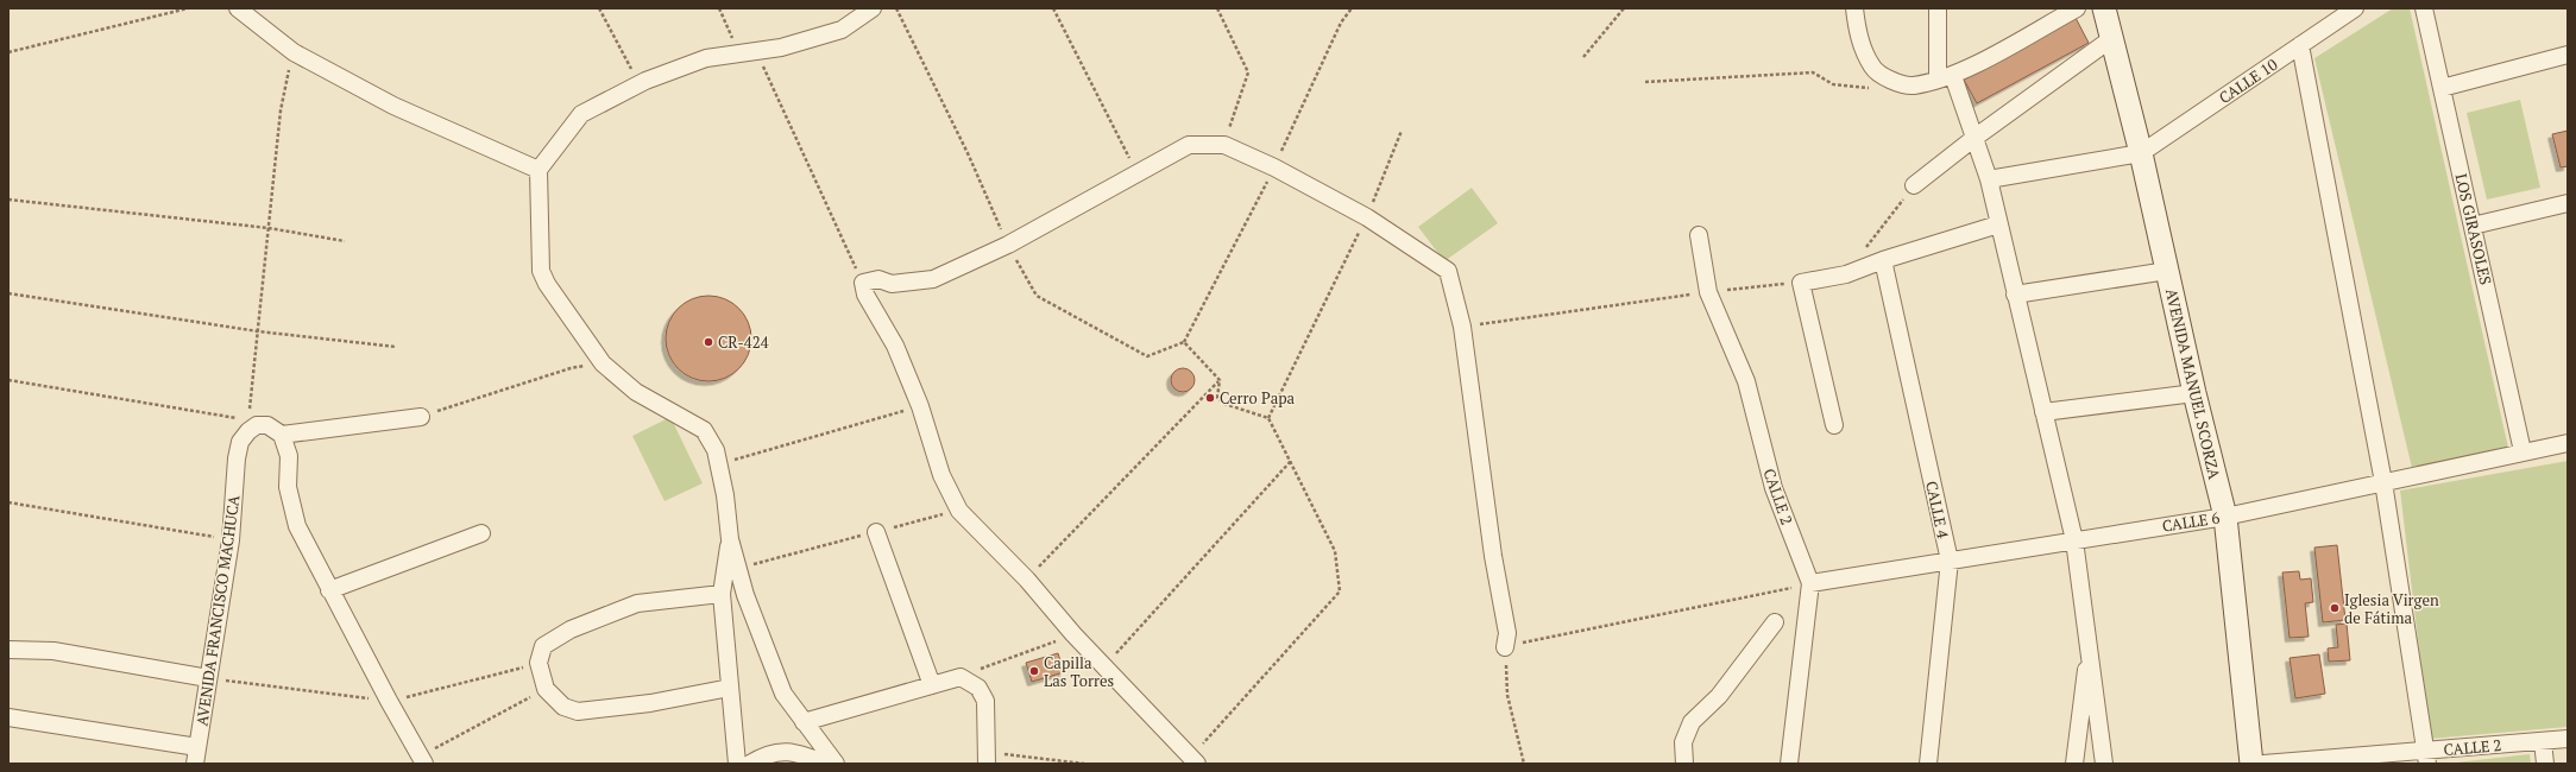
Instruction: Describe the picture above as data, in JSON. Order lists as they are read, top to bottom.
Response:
{
  "streets": {
    "street": [
      "CALLE 10",
      "LOS GIRASOLES",
      "AVENIDA MANUEL SCORZA",
      "CALLE 2",
      "CALLE 4",
      "CALLE 6",
      "AVENIDA FRANCISCO MACHUCA"
    ]
  },
  "crossings": [
    ["CALLE 10", "AVENIDA MANUEL SCORZA"],
    ["LOS GIRASOLES", "CALLE 6"],
    ["AVENIDA MANUEL SCORZA", "CALLE 6"],
    ["CALLE 2", "CALLE 6"],
    ["CALLE 4", "CALLE 6"]
  ],
  "places": [
    "CR-424",
    "Cerro Papa",
    "Iglesia Virgen de Fátima",
    "Capilla Las Torres"
  ]
}
